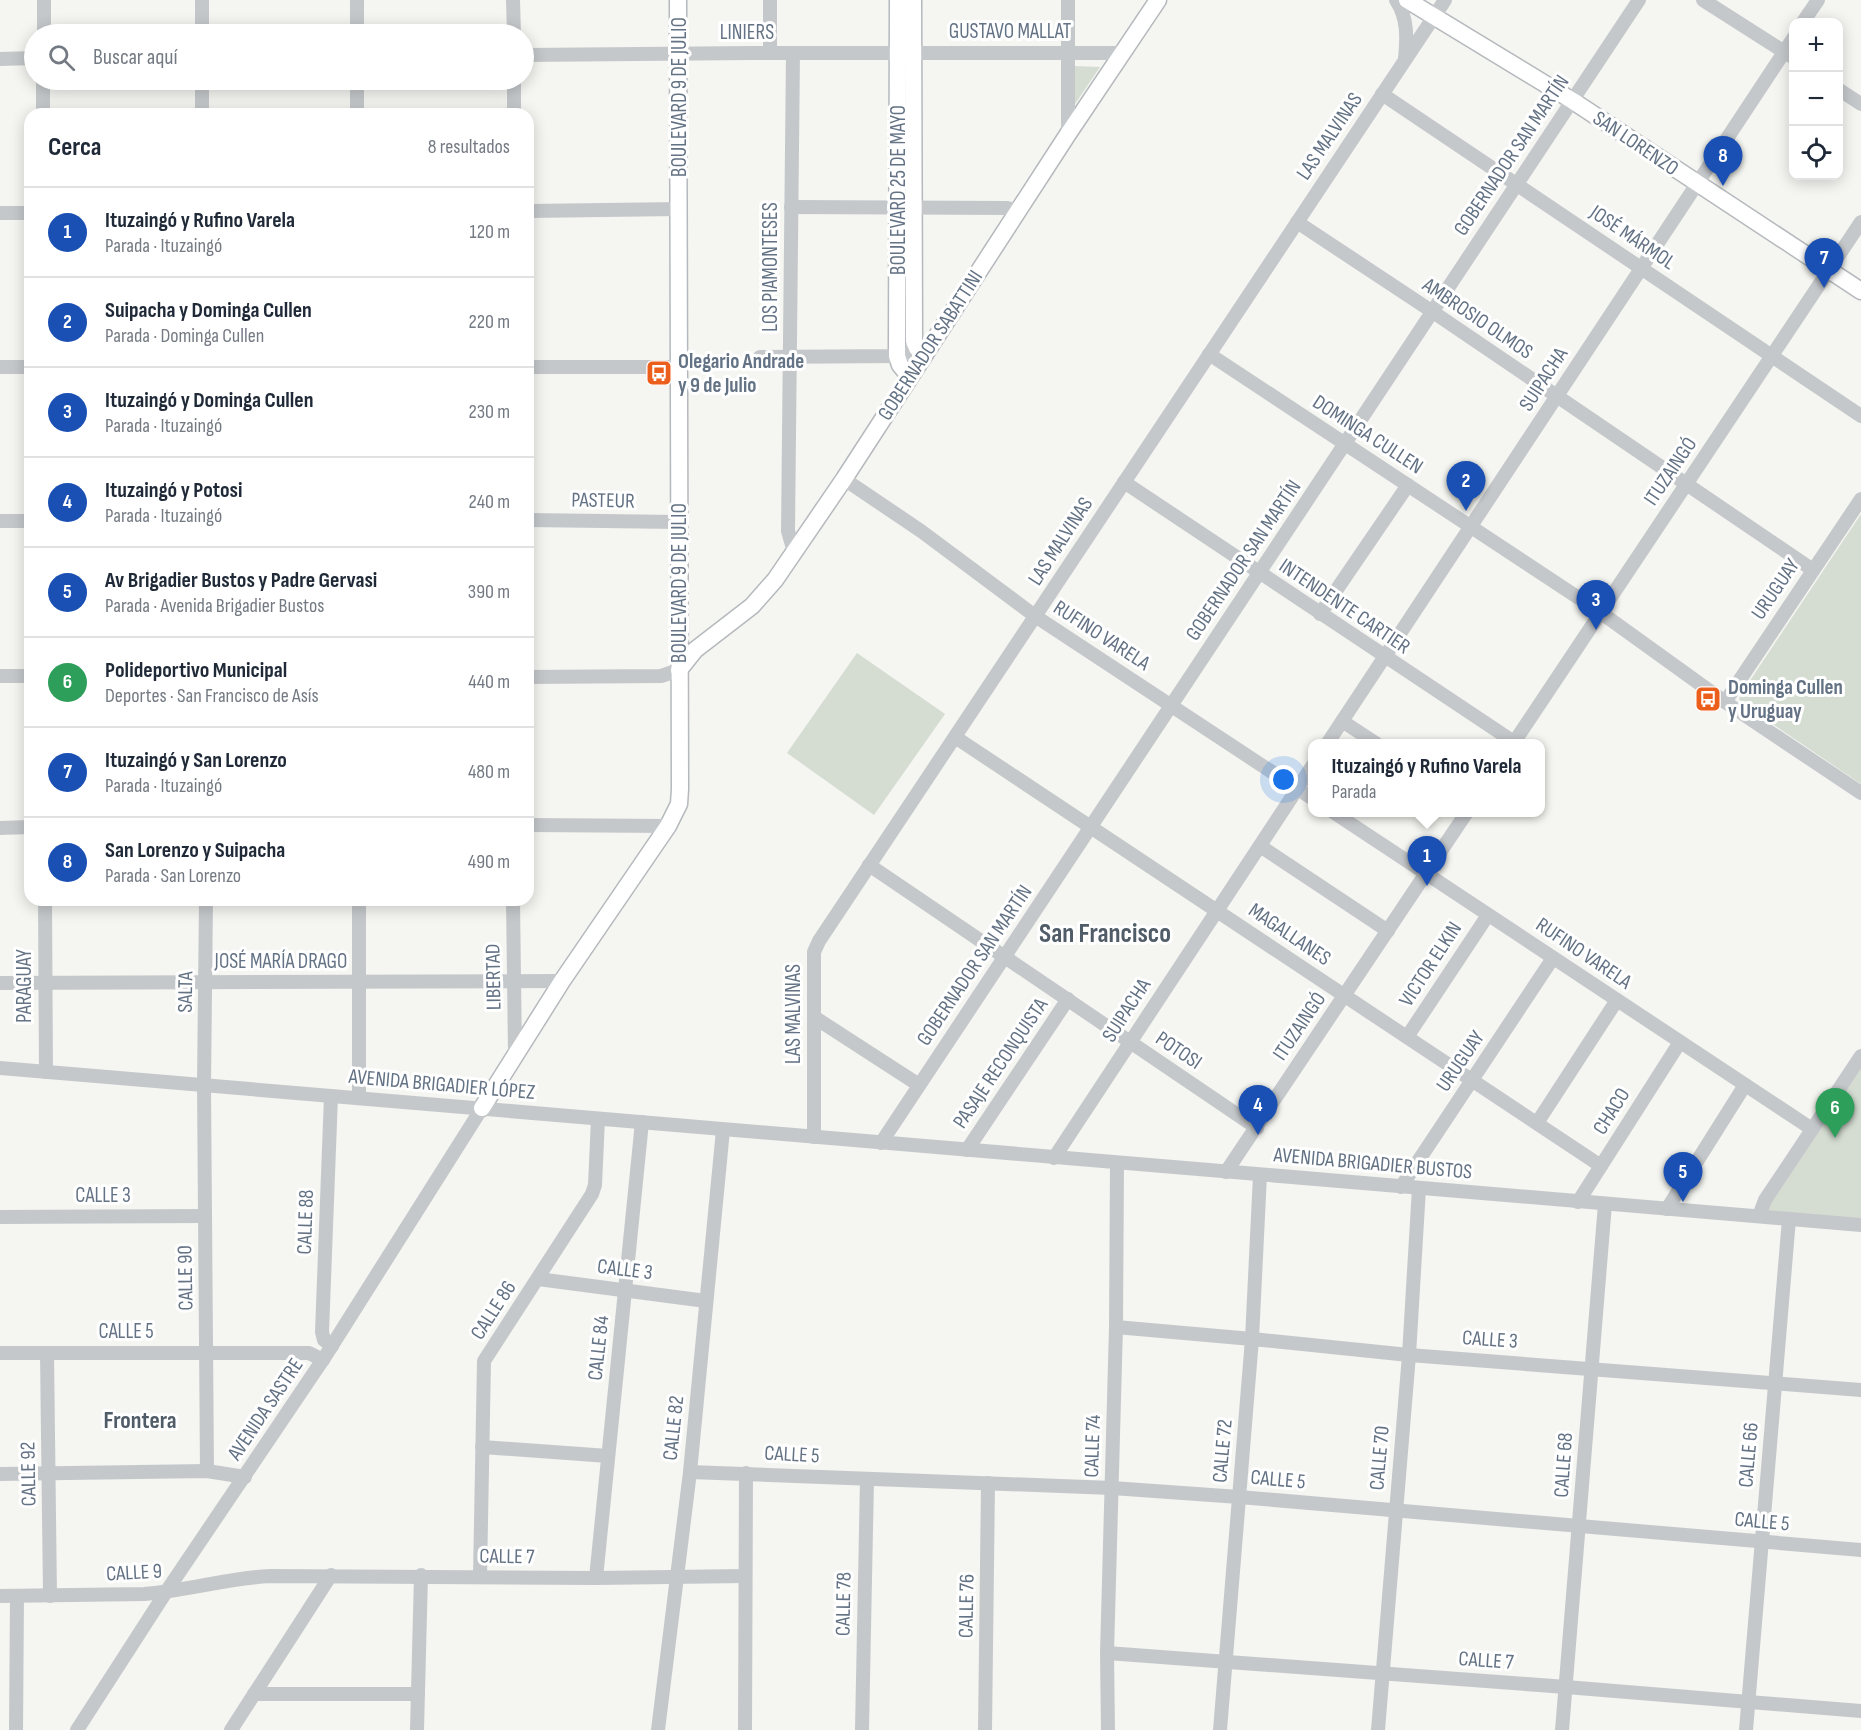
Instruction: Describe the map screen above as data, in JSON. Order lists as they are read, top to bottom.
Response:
{
  "streets": {
    "main road": [
      "BOULEVARD 9 DE JULIO",
      "SAN LORENZO",
      "BOULEVARD 25 DE MAYO",
      "GOBERNADOR SABATTINI"
    ],
    "street": [
      "GUSTAVO MALLAT",
      "LINIERS",
      "LAS MALVINAS",
      "GOBERNADOR SAN MARTÍN",
      "JOSÉ MÁRMOL",
      "LOS PIAMONTESES",
      "AMBROSIO OLMOS",
      "SUIPACHA",
      "DOMINGA CULLEN",
      "ITUZAINGÓ",
      "PASTEUR",
      "URUGUAY",
      "INTENDENTE CARTIER",
      "RUFINO VARELA",
      "MAGALLANES",
      "JOSÉ MARÍA DRAGO",
      "VICTOR ELKIN",
      "LIBERTAD",
      "PARAGUAY",
      "SALTA",
      "POTOSI",
      "PASAJE RECONQUISTA",
      "AVENIDA BRIGADIER LÓPEZ",
      "CHACO",
      "AVENIDA BRIGADIER BUSTOS",
      "CALLE 3",
      "CALLE 88",
      "CALLE 90",
      "CALLE 86",
      "CALLE 5",
      "CALLE 84",
      "AVENIDA SASTRE",
      "CALLE 82",
      "CALLE 74",
      "CALLE 72",
      "CALLE 66",
      "CALLE 70",
      "CALLE 68",
      "CALLE 92",
      "CALLE 7",
      "CALLE 9",
      "CALLE 78",
      "CALLE 76"
    ]
  },
  "crossings": [
    ["GUSTAVO MALLAT", "LINIERS"],
    ["GUSTAVO MALLAT", "BOULEVARD 25 DE MAYO"],
    ["GUSTAVO MALLAT", "GOBERNADOR SABATTINI"],
    ["LINIERS", "BOULEVARD 9 DE JULIO"],
    ["LINIERS", "BOULEVARD 25 DE MAYO"],
    ["LINIERS", "LOS PIAMONTESES"],
    ["BOULEVARD 9 DE JULIO", "GOBERNADOR SABATTINI"],
    ["BOULEVARD 9 DE JULIO", "PASTEUR"],
    ["BOULEVARD 9 DE JULIO", "JOSÉ MARÍA DRAGO"],
    ["BOULEVARD 9 DE JULIO", "LIBERTAD"],
    ["BOULEVARD 9 DE JULIO", "AVENIDA BRIGADIER LÓPEZ"],
    ["BOULEVARD 9 DE JULIO", "AVENIDA SASTRE"],
    ["LAS MALVINAS", "SAN LORENZO"],
    ["LAS MALVINAS", "JOSÉ MÁRMOL"],
    ["LAS MALVINAS", "AMBROSIO OLMOS"],
    ["LAS MALVINAS", "DOMINGA CULLEN"],
    ["LAS MALVINAS", "INTENDENTE CARTIER"],
    ["LAS MALVINAS", "RUFINO VARELA"],
    ["LAS MALVINAS", "MAGALLANES"],
    ["LAS MALVINAS", "POTOSI"],
    ["LAS MALVINAS", "AVENIDA BRIGADIER LÓPEZ"],
    ["SAN LORENZO", "GOBERNADOR SAN MARTÍN"],
    ["SAN LORENZO", "SUIPACHA"],
    ["SAN LORENZO", "ITUZAINGÓ"],
    ["GOBERNADOR SAN MARTÍN", "JOSÉ MÁRMOL"],
    ["GOBERNADOR SAN MARTÍN", "AMBROSIO OLMOS"],
    ["GOBERNADOR SAN MARTÍN", "DOMINGA CULLEN"],
    ["GOBERNADOR SAN MARTÍN", "INTENDENTE CARTIER"],
    ["GOBERNADOR SAN MARTÍN", "RUFINO VARELA"],
    ["GOBERNADOR SAN MARTÍN", "MAGALLANES"],
    ["GOBERNADOR SAN MARTÍN", "POTOSI"],
    ["GOBERNADOR SAN MARTÍN", "AVENIDA BRIGADIER LÓPEZ"],
    ["GOBERNADOR SAN MARTÍN", "AVENIDA BRIGADIER BUSTOS"],
    ["BOULEVARD 25 DE MAYO", "GOBERNADOR SABATTINI"],
    ["JOSÉ MÁRMOL", "SUIPACHA"],
    ["JOSÉ MÁRMOL", "ITUZAINGÓ"],
    ["LOS PIAMONTESES", "GOBERNADOR SABATTINI"],
    ["AMBROSIO OLMOS", "SUIPACHA"],
    ["AMBROSIO OLMOS", "ITUZAINGÓ"],
    ["AMBROSIO OLMOS", "URUGUAY"],
    ["GOBERNADOR SABATTINI", "RUFINO VARELA"],
    ["SUIPACHA", "DOMINGA CULLEN"],
    ["SUIPACHA", "INTENDENTE CARTIER"],
    ["SUIPACHA", "RUFINO VARELA"],
    ["SUIPACHA", "MAGALLANES"],
    ["SUIPACHA", "POTOSI"],
    ["SUIPACHA", "AVENIDA BRIGADIER BUSTOS"],
    ["DOMINGA CULLEN", "ITUZAINGÓ"],
    ["DOMINGA CULLEN", "URUGUAY"],
    ["ITUZAINGÓ", "RUFINO VARELA"],
    ["ITUZAINGÓ", "MAGALLANES"],
    ["ITUZAINGÓ", "POTOSI"],
    ["ITUZAINGÓ", "AVENIDA BRIGADIER BUSTOS"],
    ["URUGUAY", "RUFINO VARELA"],
    ["URUGUAY", "MAGALLANES"],
    ["URUGUAY", "AVENIDA BRIGADIER BUSTOS"],
    ["RUFINO VARELA", "VICTOR ELKIN"],
    ["RUFINO VARELA", "CHACO"],
    ["MAGALLANES", "VICTOR ELKIN"],
    ["MAGALLANES", "CHACO"],
    ["JOSÉ MARÍA DRAGO", "LIBERTAD"],
    ["JOSÉ MARÍA DRAGO", "PARAGUAY"],
    ["JOSÉ MARÍA DRAGO", "SALTA"],
    ["PARAGUAY", "AVENIDA BRIGADIER LÓPEZ"],
    ["SALTA", "AVENIDA BRIGADIER LÓPEZ"],
    ["SALTA", "CALLE 90"],
    ["POTOSI", "PASAJE RECONQUISTA"],
    ["PASAJE RECONQUISTA", "AVENIDA BRIGADIER BUSTOS"],
    ["AVENIDA BRIGADIER LÓPEZ", "AVENIDA BRIGADIER BUSTOS"],
    ["AVENIDA BRIGADIER LÓPEZ", "CALLE 88"],
    ["AVENIDA BRIGADIER LÓPEZ", "CALLE 90"],
    ["AVENIDA BRIGADIER LÓPEZ", "CALLE 86"],
    ["AVENIDA BRIGADIER LÓPEZ", "CALLE 84"],
    ["AVENIDA BRIGADIER LÓPEZ", "AVENIDA SASTRE"],
    ["AVENIDA BRIGADIER LÓPEZ", "CALLE 82"],
    ["CHACO", "AVENIDA BRIGADIER BUSTOS"],
    ["AVENIDA BRIGADIER BUSTOS", "CALLE 74"],
    ["AVENIDA BRIGADIER BUSTOS", "CALLE 72"],
    ["AVENIDA BRIGADIER BUSTOS", "CALLE 66"],
    ["AVENIDA BRIGADIER BUSTOS", "CALLE 70"],
    ["AVENIDA BRIGADIER BUSTOS", "CALLE 68"],
    ["CALLE 3", "CALLE 90"],
    ["CALLE 3", "CALLE 86"],
    ["CALLE 3", "CALLE 84"],
    ["CALLE 3", "CALLE 82"],
    ["CALLE 3", "CALLE 74"],
    ["CALLE 3", "CALLE 72"],
    ["CALLE 3", "CALLE 66"],
    ["CALLE 3", "CALLE 70"],
    ["CALLE 3", "CALLE 68"],
    ["CALLE 88", "AVENIDA SASTRE"],
    ["CALLE 90", "CALLE 5"],
    ["CALLE 86", "CALLE 7"],
    ["CALLE 5", "AVENIDA SASTRE"],
    ["CALLE 5", "CALLE 82"],
    ["CALLE 5", "CALLE 74"],
    ["CALLE 5", "CALLE 72"],
    ["CALLE 5", "CALLE 66"],
    ["CALLE 5", "CALLE 70"],
    ["CALLE 5", "CALLE 68"],
    ["CALLE 5", "CALLE 92"],
    ["CALLE 5", "CALLE 78"],
    ["CALLE 5", "CALLE 76"],
    ["CALLE 84", "CALLE 7"],
    ["AVENIDA SASTRE", "CALLE 9"],
    ["CALLE 82", "CALLE 7"],
    ["CALLE 74", "CALLE 7"],
    ["CALLE 72", "CALLE 7"],
    ["CALLE 66", "CALLE 7"],
    ["CALLE 70", "CALLE 7"],
    ["CALLE 68", "CALLE 7"],
    ["CALLE 92", "CALLE 9"],
    ["CALLE 7", "CALLE 9"]
  ],
  "districts": ["San Francisco", "Frontera"],
  "places": {
    "bus stop": ["Olegario Andrade y 9 de Julio", "Dominga Cullen y Uruguay"]
  },
  "page": {
    "map_buttons": ["+", "−"],
    "search": "Buscar aquí",
    "heading": ["Cerca", "8 resultados"],
    "pins": [
      "8",
      "7",
      "2",
      "3",
      "1",
      "4",
      "6",
      "5"
    ],
    "list": [
      {
        "mark": "1",
        "name": "Ituzaingó y Rufino Varela",
        "note": "Parada · Ituzaingó",
        "value": "120 m"
      },
      {
        "mark": "2",
        "name": "Suipacha y Dominga Cullen",
        "note": "Parada · Dominga Cullen",
        "value": "220 m"
      },
      {
        "mark": "3",
        "name": "Ituzaingó y Dominga Cullen",
        "note": "Parada · Ituzaingó",
        "value": "230 m"
      },
      {
        "mark": "4",
        "name": "Ituzaingó y Potosi",
        "note": "Parada · Ituzaingó",
        "value": "240 m"
      },
      {
        "mark": "5",
        "name": "Av Brigadier Bustos y Padre Gervasi",
        "note": "Parada · Avenida Brigadier Bustos",
        "value": "390 m"
      },
      {
        "mark": "6",
        "name": "Polideportivo Municipal",
        "note": "Deportes · San Francisco de Asís",
        "value": "440 m"
      },
      {
        "mark": "7",
        "name": "Ituzaingó y San Lorenzo",
        "note": "Parada · Ituzaingó",
        "value": "480 m"
      },
      {
        "mark": "8",
        "name": "San Lorenzo y Suipacha",
        "note": "Parada · San Lorenzo",
        "value": "490 m"
      }
    ],
    "popup": ["Ituzaingó y Rufino Varela", "Parada"]
  }
}
